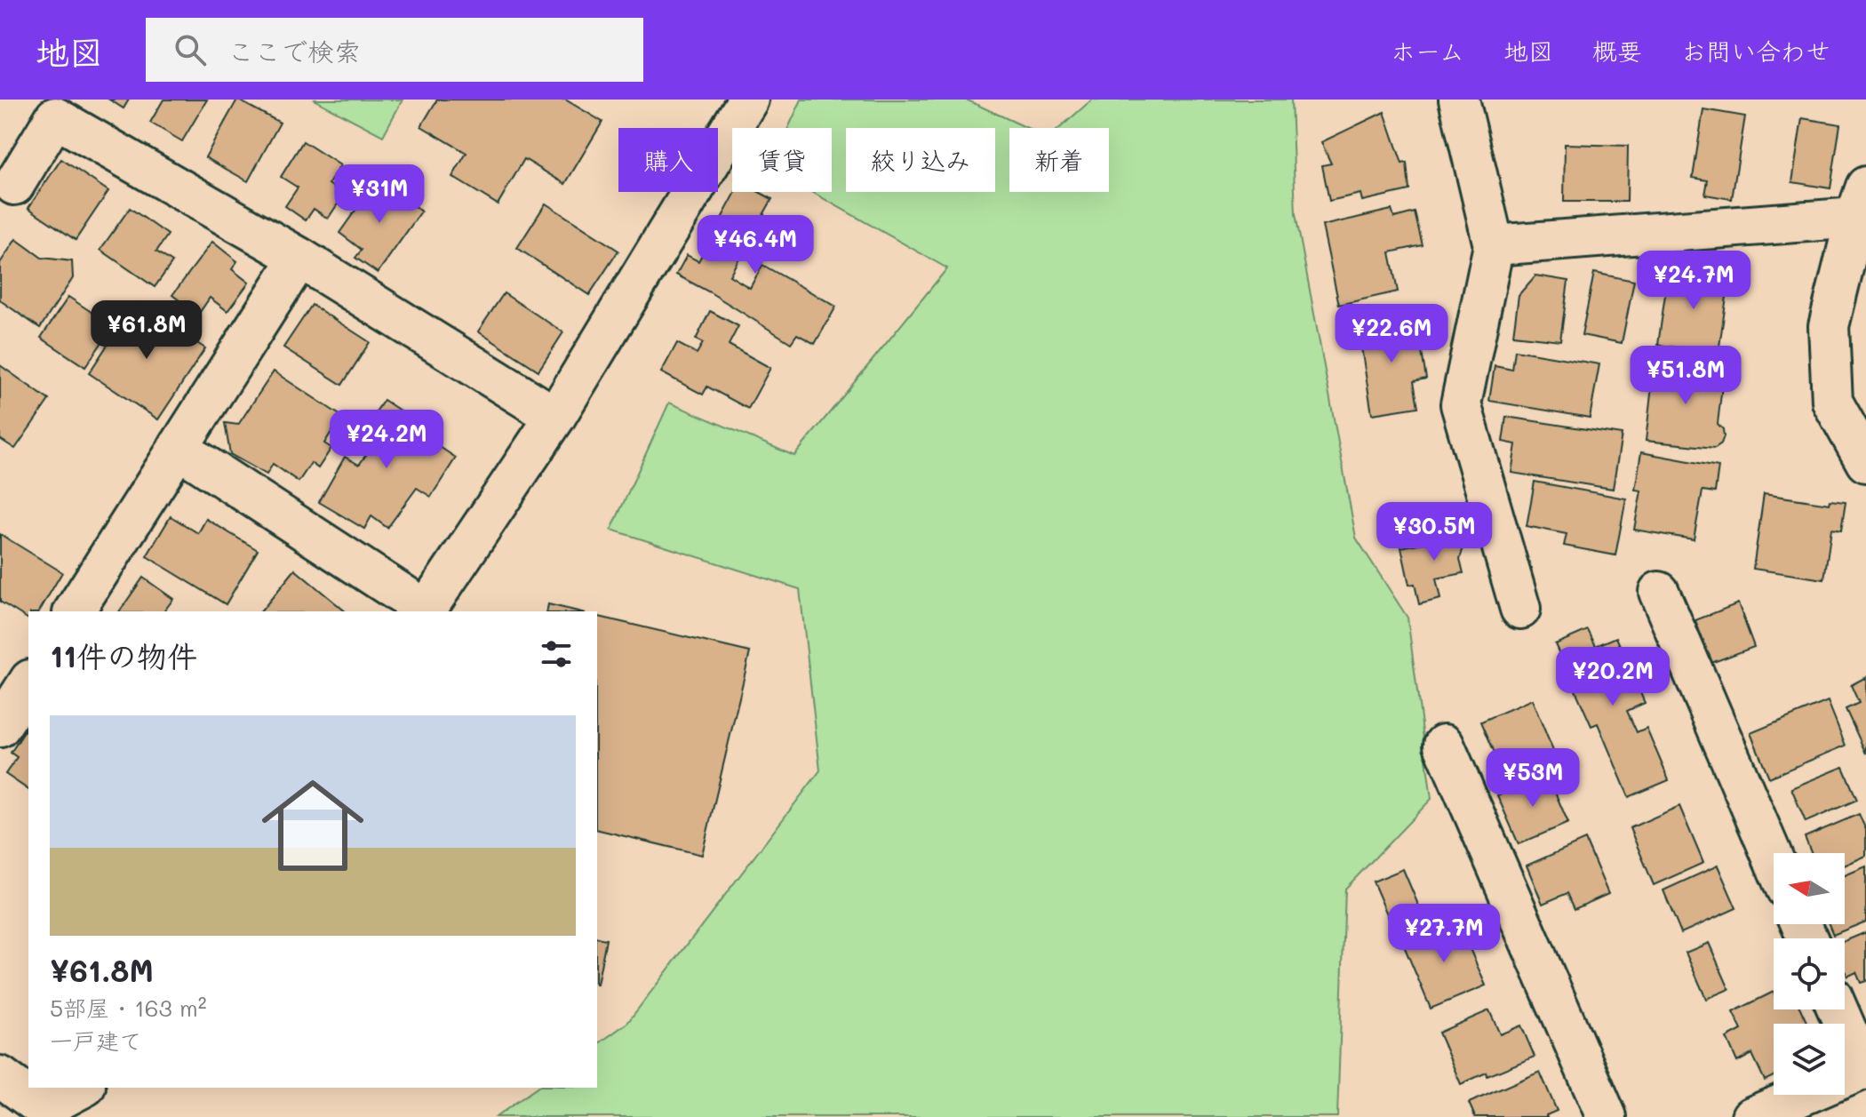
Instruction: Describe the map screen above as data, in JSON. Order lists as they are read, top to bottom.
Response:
{
  "north": "left",
  "page": {
    "header": "地図",
    "search": "ここで検索",
    "nav": [
      "ホーム",
      "地図",
      "概要",
      "お問い合わせ"
    ],
    "chip": [
      "購入",
      "賃貸",
      "絞り込み",
      "新着"
    ],
    "price": [
      "¥31M",
      "¥46.4M",
      "¥24.7M",
      "¥61.8M",
      "¥22.6M",
      "¥51.8M",
      "¥24.2M",
      "¥30.5M",
      "¥20.2M",
      "¥53M",
      "¥27.7M"
    ],
    "heading": "11件の物件",
    "list": [
      {
        "name": "¥61.8M",
        "note": "5部屋 · 163 m² · 一戸建て"
      }
    ]
  }
}
